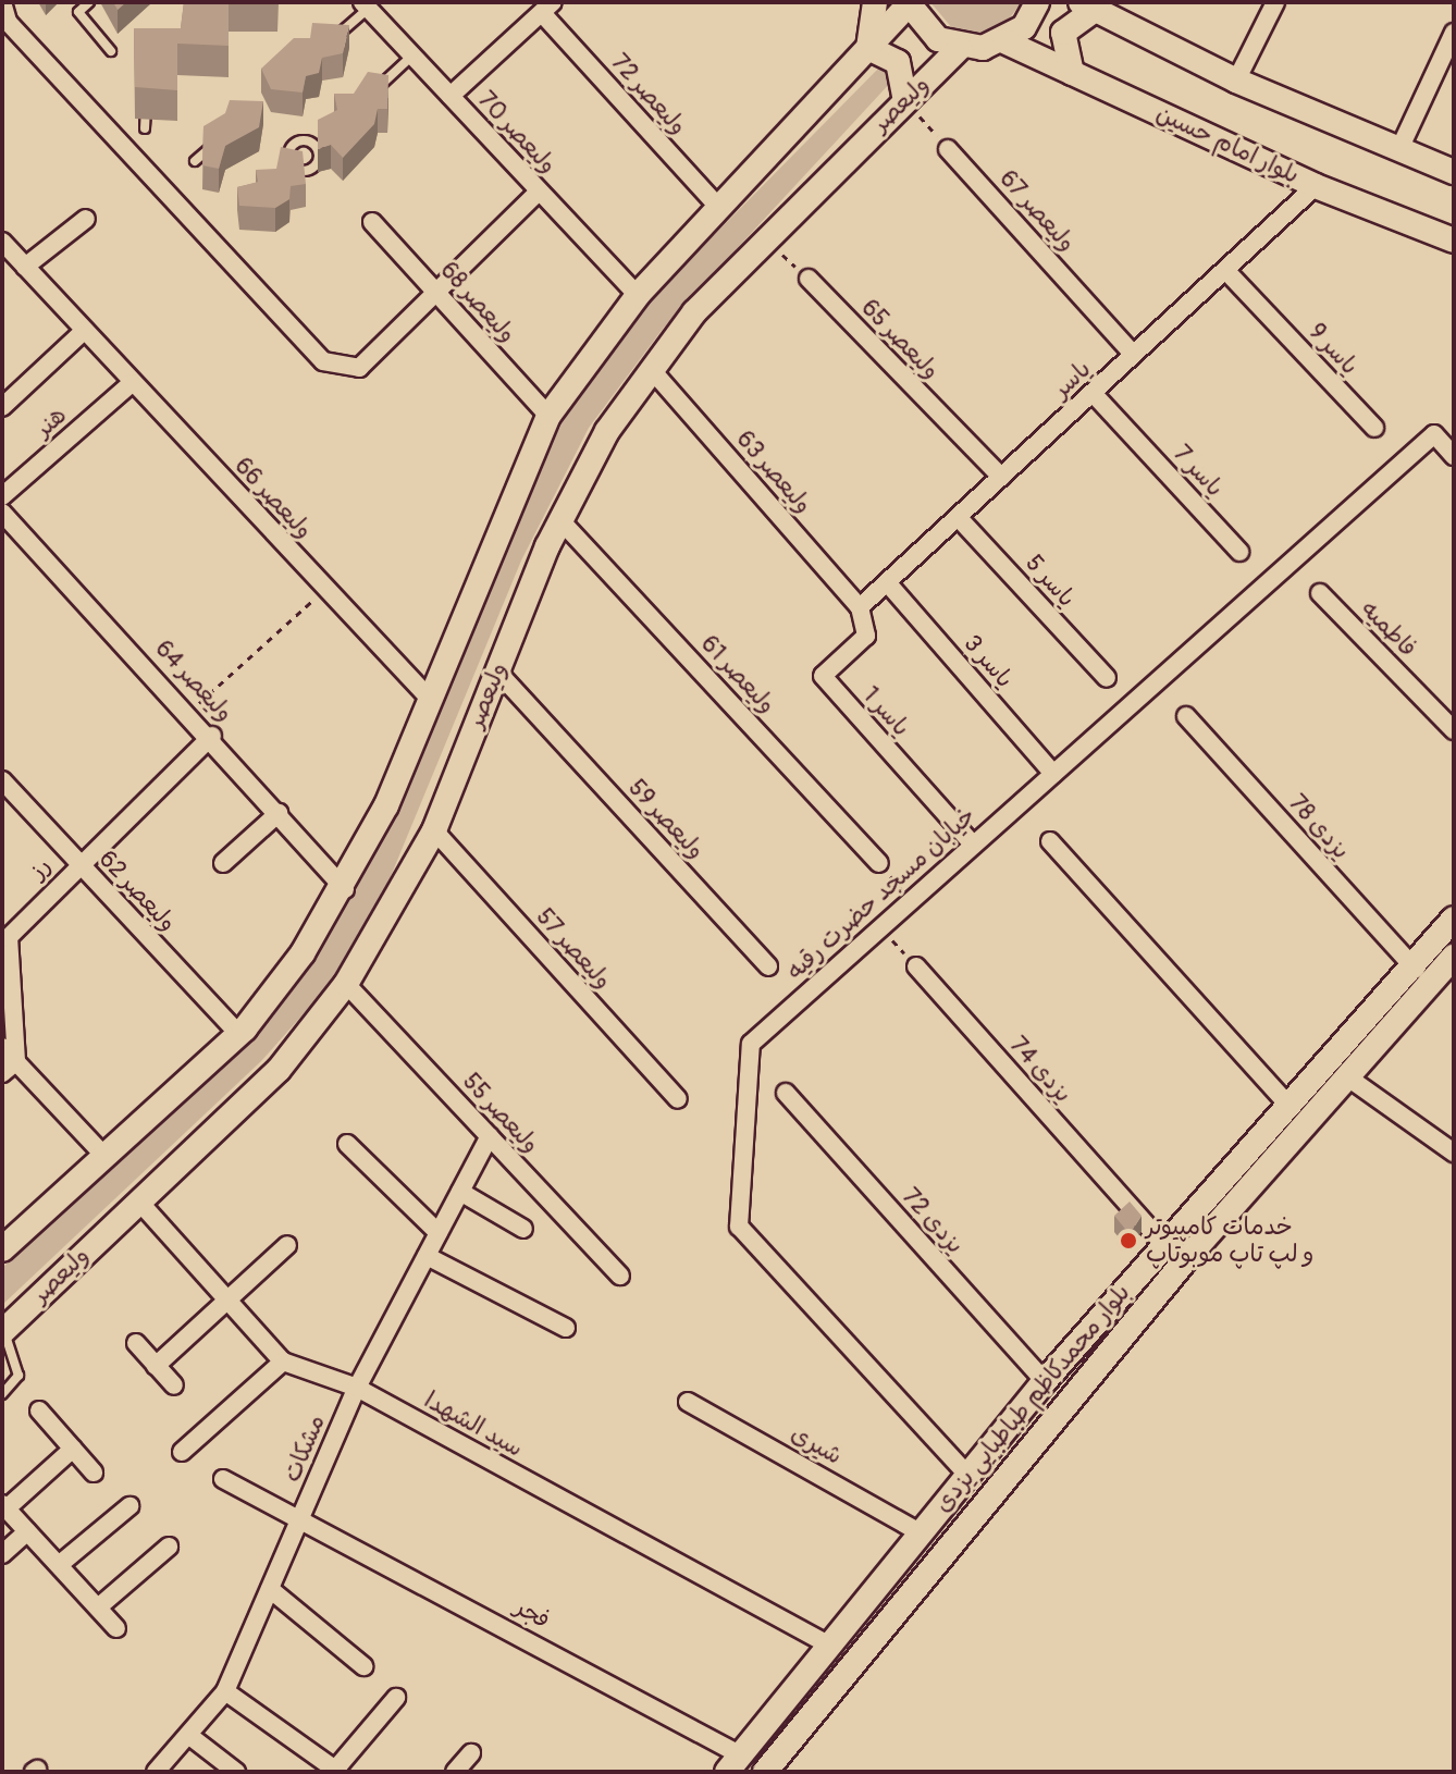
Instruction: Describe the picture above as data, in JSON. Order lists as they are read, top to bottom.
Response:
{
  "streets": {
    "main road": ["ولیعصر", "بلوار امام حسین", "بلوار محمدکاظم طباطبایی یزدی"],
    "street": [
      "ولیعصر 72",
      "ولیعصر 70",
      "ولیعصر 67",
      "ولیعصر 68",
      "ولیعصر 65",
      "یاسر 9",
      "یاسر",
      "هنر",
      "یاسر 7",
      "ولیعصر 63",
      "ولیعصر 66",
      "یاسر 5",
      "فاطمیه",
      "یاسر 3",
      "ولیعصر 61",
      "ولیعصر 64",
      "یاسر 1",
      "ولیعصر 59",
      "یزدی 78",
      "رز",
      "ولیعصر 62",
      "خیابان مسجد حضرت رقیه",
      "ولیعصر 57",
      "یزدی 74",
      "ولیعصر 55",
      "یزدی 72",
      "سید الشهدا",
      "شیری",
      "مشکات",
      "فجر"
    ]
  },
  "crossings": [
    ["ولیعصر", "ولیعصر 63"],
    ["ولیعصر", "ولیعصر 61"],
    ["ولیعصر", "ولیعصر 59"],
    ["ولیعصر", "ولیعصر 57"],
    ["ولیعصر", "ولیعصر 55"],
    ["ولیعصر", "سید الشهدا"],
    ["بلوار امام حسین", "یاسر"],
    ["ولیعصر 67", "یاسر"],
    ["ولیعصر 65", "یاسر"],
    ["یاسر 9", "یاسر"],
    ["یاسر", "یاسر 7"],
    ["یاسر", "ولیعصر 63"],
    ["یاسر", "یاسر 5"],
    ["یاسر", "یاسر 3"],
    ["یاسر", "یاسر 1"],
    ["هنر", "ولیعصر 66"],
    ["ولیعصر 63", "یاسر 1"],
    ["یاسر 3", "خیابان مسجد حضرت رقیه"],
    ["ولیعصر 64", "رز"],
    ["یاسر 1", "خیابان مسجد حضرت رقیه"],
    ["یزدی 78", "بلوار محمدکاظم طباطبایی یزدی"],
    ["رز", "ولیعصر 62"],
    ["خیابان مسجد حضرت رقیه", "بلوار محمدکاظم طباطبایی یزدی"],
    ["یزدی 74", "بلوار محمدکاظم طباطبایی یزدی"],
    ["ولیعصر 55", "مشکات"],
    ["یزدی 72", "بلوار محمدکاظم طباطبایی یزدی"],
    ["بلوار محمدکاظم طباطبایی یزدی", "سید الشهدا"],
    ["بلوار محمدکاظم طباطبایی یزدی", "شیری"],
    ["بلوار محمدکاظم طباطبایی یزدی", "فجر"],
    ["سید الشهدا", "مشکات"],
    ["مشکات", "فجر"]
  ],
  "places": ["خدمات کامپیوتر و لپ تاپ موبوتاپ"]
}
